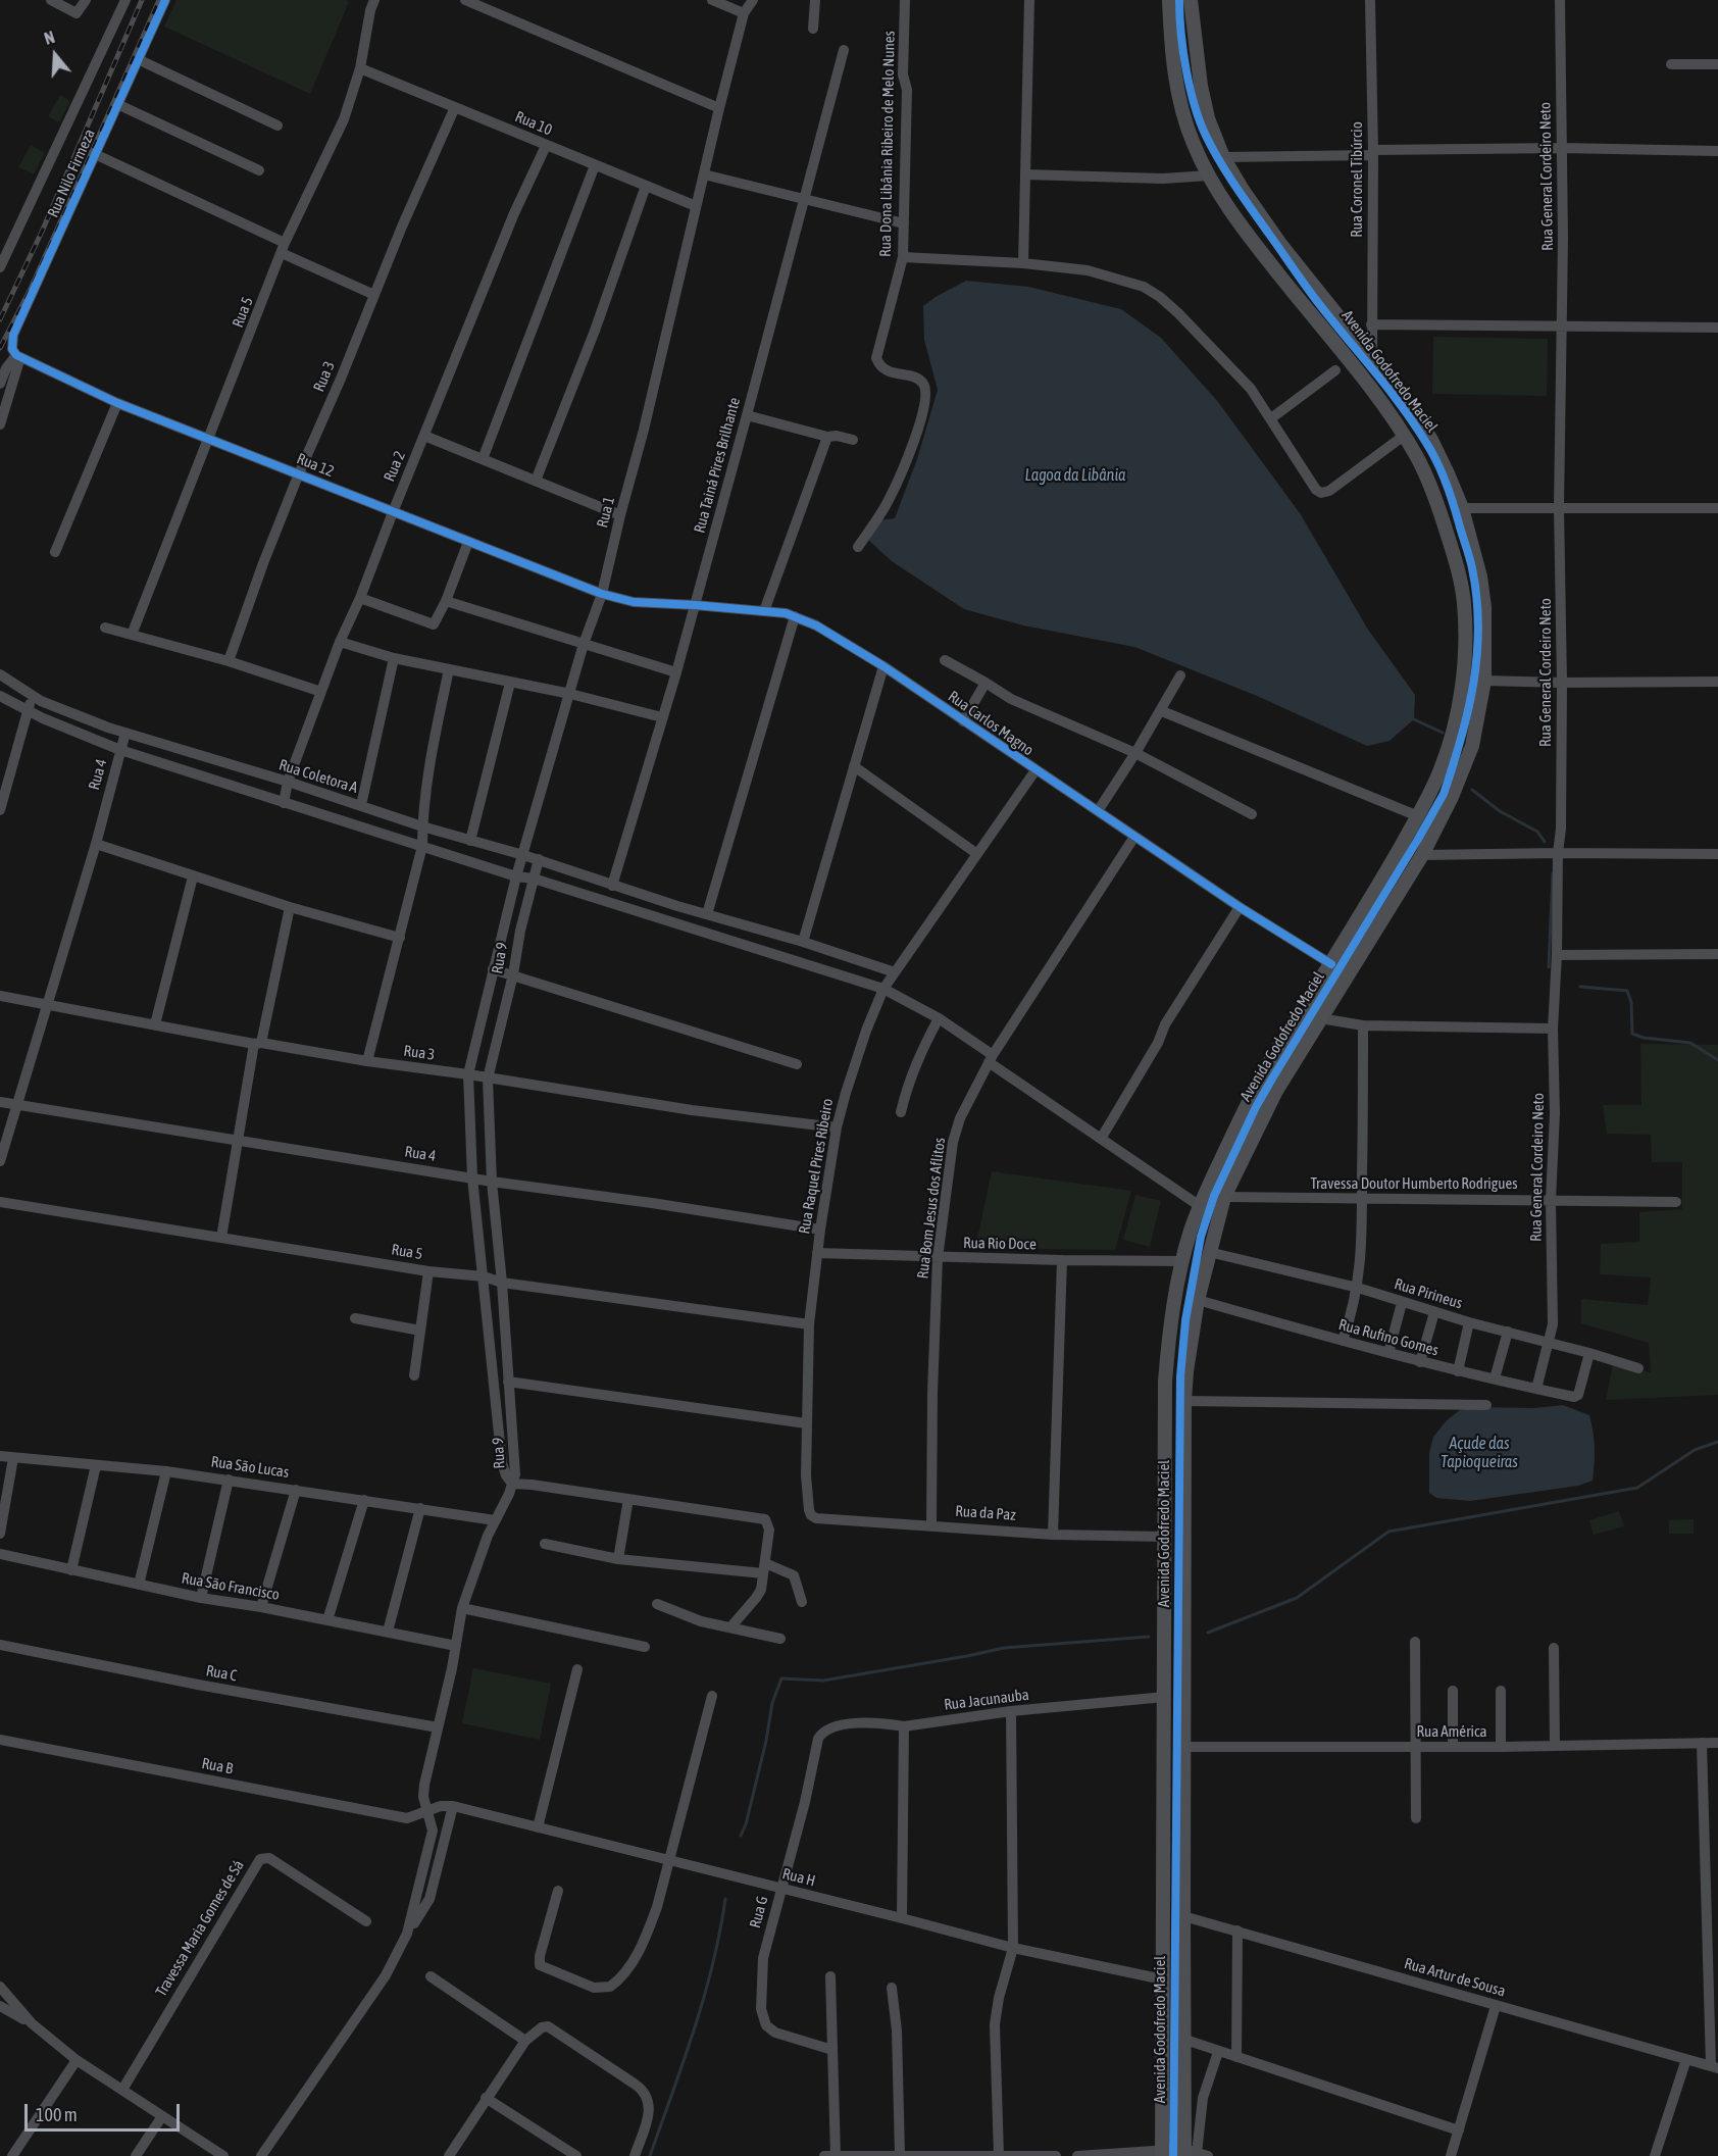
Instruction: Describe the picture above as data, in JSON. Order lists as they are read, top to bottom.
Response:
{
  "streets": {
    "main road": ["Avenida Godofredo Maciel"],
    "street": [
      "Rua 10",
      "Rua Dona Libânia Ribeiro de Melo Nunes",
      "Rua Nilo Firmeza",
      "Rua General Cordeiro Neto",
      "Rua Coronel Tibúrcio",
      "Rua 5",
      "Rua 3",
      "Rua 12",
      "Rua Tainá Pires Brilhante",
      "Rua 2",
      "Rua 1",
      "Rua Carlos Magno",
      "Rua 4",
      "Rua Coletora A",
      "Rua 9",
      "Rua Raquel Pires Ribeiro",
      "Travessa Doutor Humberto Rodrigues",
      "Rua Bom Jesus dos Aflitos",
      "Rua Rio Doce",
      "Rua Pirineus",
      "Rua Rufino Gomes",
      "Rua São Lucas",
      "Rua da Paz",
      "Rua São Francisco",
      "Rua C",
      "Rua Jacunauba",
      "Rua América",
      "Rua B",
      "Rua H",
      "Rua G",
      "Travessa Maria Gomes de Sá",
      "Rua Artur de Sousa"
    ]
  },
  "crossings": [
    ["Rua 10", "Rua 5"],
    ["Rua 10", "Rua 3"],
    ["Rua 10", "Rua 2"],
    ["Rua 10", "Rua 1"],
    ["Rua Nilo Firmeza", "Rua 12"],
    ["Rua General Cordeiro Neto", "Travessa Doutor Humberto Rodrigues"],
    ["Rua General Cordeiro Neto", "Rua Pirineus"],
    ["Rua General Cordeiro Neto", "Rua Rufino Gomes"],
    ["Rua Coronel Tibúrcio", "Avenida Godofredo Maciel"],
    ["Rua 5", "Rua 12"],
    ["Rua 5", "Rua 9"],
    ["Rua 5", "Rua Raquel Pires Ribeiro"],
    ["Avenida Godofredo Maciel", "Rua Carlos Magno"],
    ["Avenida Godofredo Maciel", "Travessa Doutor Humberto Rodrigues"],
    ["Avenida Godofredo Maciel", "Rua Rio Doce"],
    ["Avenida Godofredo Maciel", "Rua Pirineus"],
    ["Avenida Godofredo Maciel", "Rua Rufino Gomes"],
    ["Avenida Godofredo Maciel", "Rua da Paz"],
    ["Avenida Godofredo Maciel", "Rua Jacunauba"],
    ["Avenida Godofredo Maciel", "Rua América"],
    ["Avenida Godofredo Maciel", "Rua H"],
    ["Avenida Godofredo Maciel", "Rua Artur de Sousa"],
    ["Rua 3", "Rua 12"],
    ["Rua 3", "Rua 4"],
    ["Rua 3", "Rua 9"],
    ["Rua 3", "Rua Raquel Pires Ribeiro"],
    ["Rua 12", "Rua 2"],
    ["Rua 12", "Rua 1"],
    ["Rua 12", "Rua Carlos Magno"],
    ["Rua Tainá Pires Brilhante", "Rua Carlos Magno"],
    ["Rua Tainá Pires Brilhante", "Rua Coletora A"],
    ["Rua 2", "Rua Coletora A"],
    ["Rua 1", "Rua Carlos Magno"],
    ["Rua 1", "Rua Coletora A"],
    ["Rua 1", "Rua 9"],
    ["Rua Carlos Magno", "Rua Raquel Pires Ribeiro"],
    ["Rua Carlos Magno", "Rua Bom Jesus dos Aflitos"],
    ["Rua 4", "Rua Coletora A"],
    ["Rua 4", "Rua 9"],
    ["Rua 4", "Rua Raquel Pires Ribeiro"],
    ["Rua Coletora A", "Rua 9"],
    ["Rua Coletora A", "Rua Raquel Pires Ribeiro"],
    ["Rua Raquel Pires Ribeiro", "Rua Rio Doce"],
    ["Rua Raquel Pires Ribeiro", "Rua da Paz"],
    ["Rua Bom Jesus dos Aflitos", "Rua Rio Doce"],
    ["Rua Bom Jesus dos Aflitos", "Rua da Paz"],
    ["Rua Pirineus", "Rua Rufino Gomes"],
    ["Rua Jacunauba", "Rua G"],
    ["Rua B", "Rua H"],
    ["Rua H", "Rua G"]
  ],
  "water": ["Lagoa da Libânia", "Açude das Tapioqueiras"],
  "scale_bar": "100 m",
  "north": "top"
}
